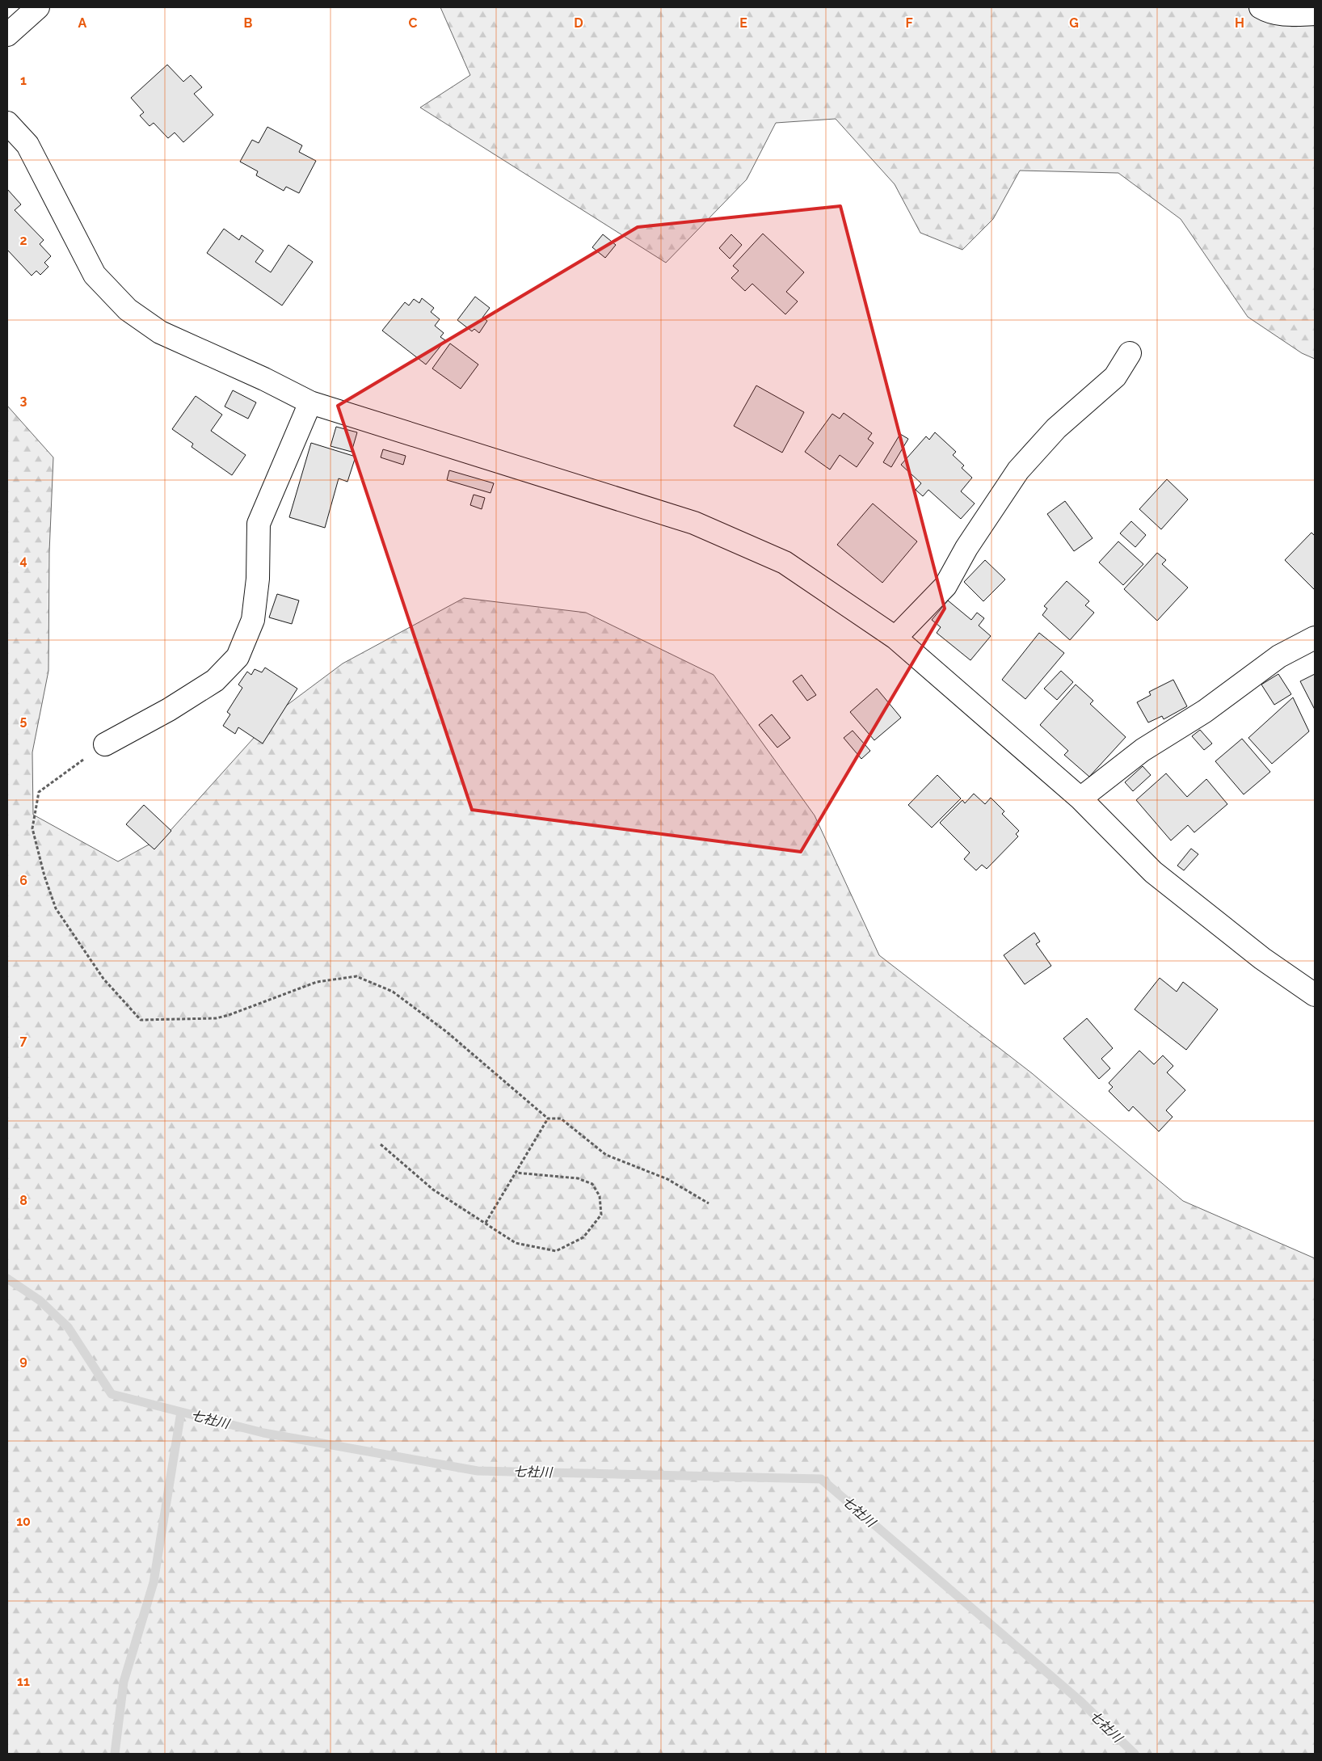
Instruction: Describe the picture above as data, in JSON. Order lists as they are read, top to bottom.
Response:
{
  "water": ["七社川"],
  "grid": {
    "columns": [
      "A",
      "B",
      "C",
      "D",
      "E",
      "F",
      "G",
      "H"
    ],
    "rows": [
      "1",
      "2",
      "3",
      "4",
      "5",
      "6",
      "7",
      "8",
      "9",
      "10",
      "11"
    ]
  }
}
